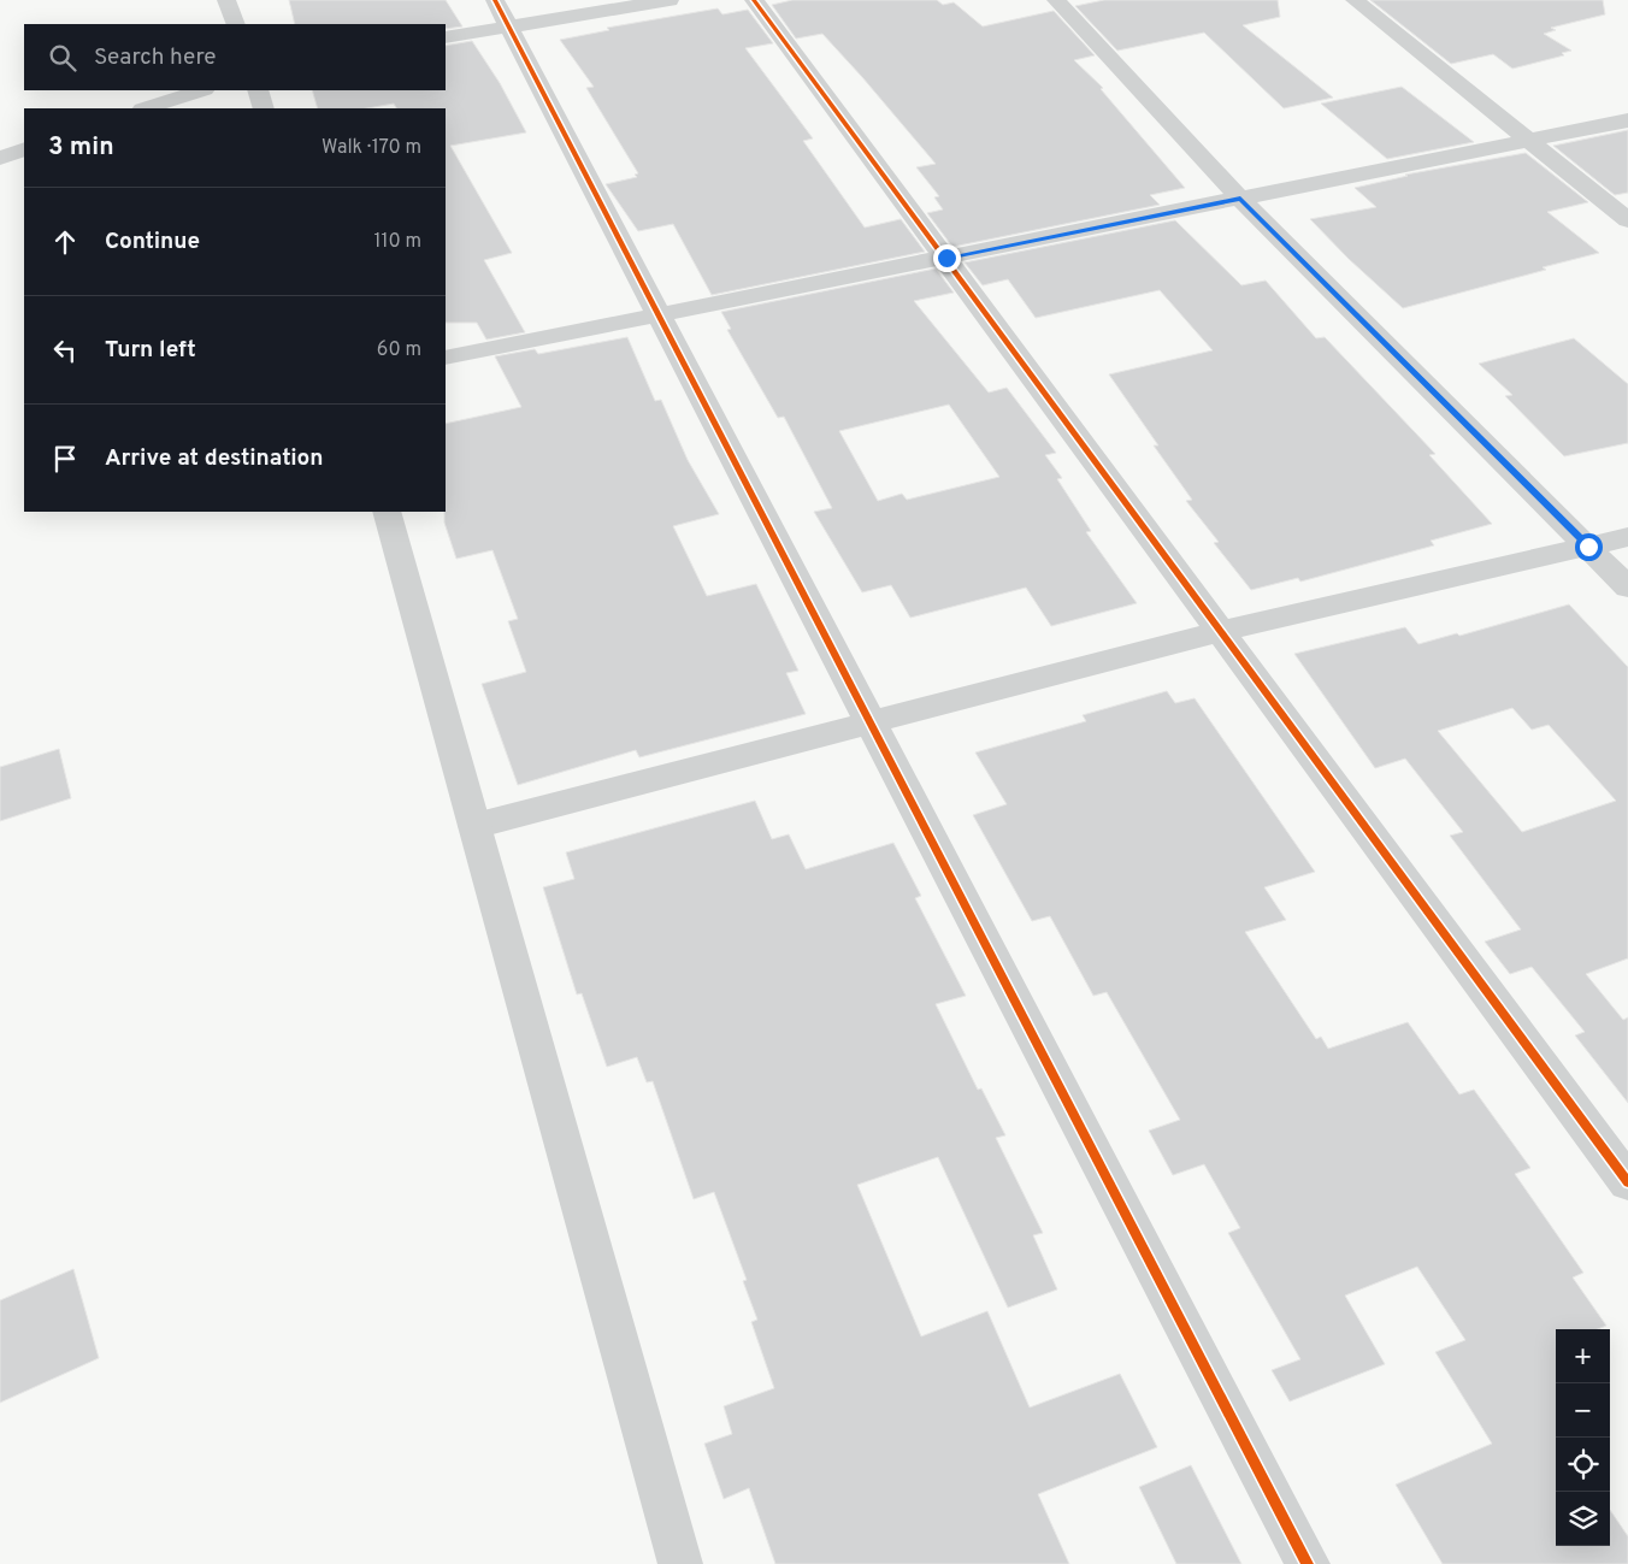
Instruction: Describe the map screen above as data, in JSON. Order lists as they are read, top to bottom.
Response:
{
  "page": {
    "search": "Search here",
    "heading": ["3 min", "Walk · 170 m"],
    "list": [
      ["Continue", "110 m"],
      ["Turn left", "60 m"],
      "Arrive at destination"
    ],
    "map_buttons": ["+", "−"]
  }
}
